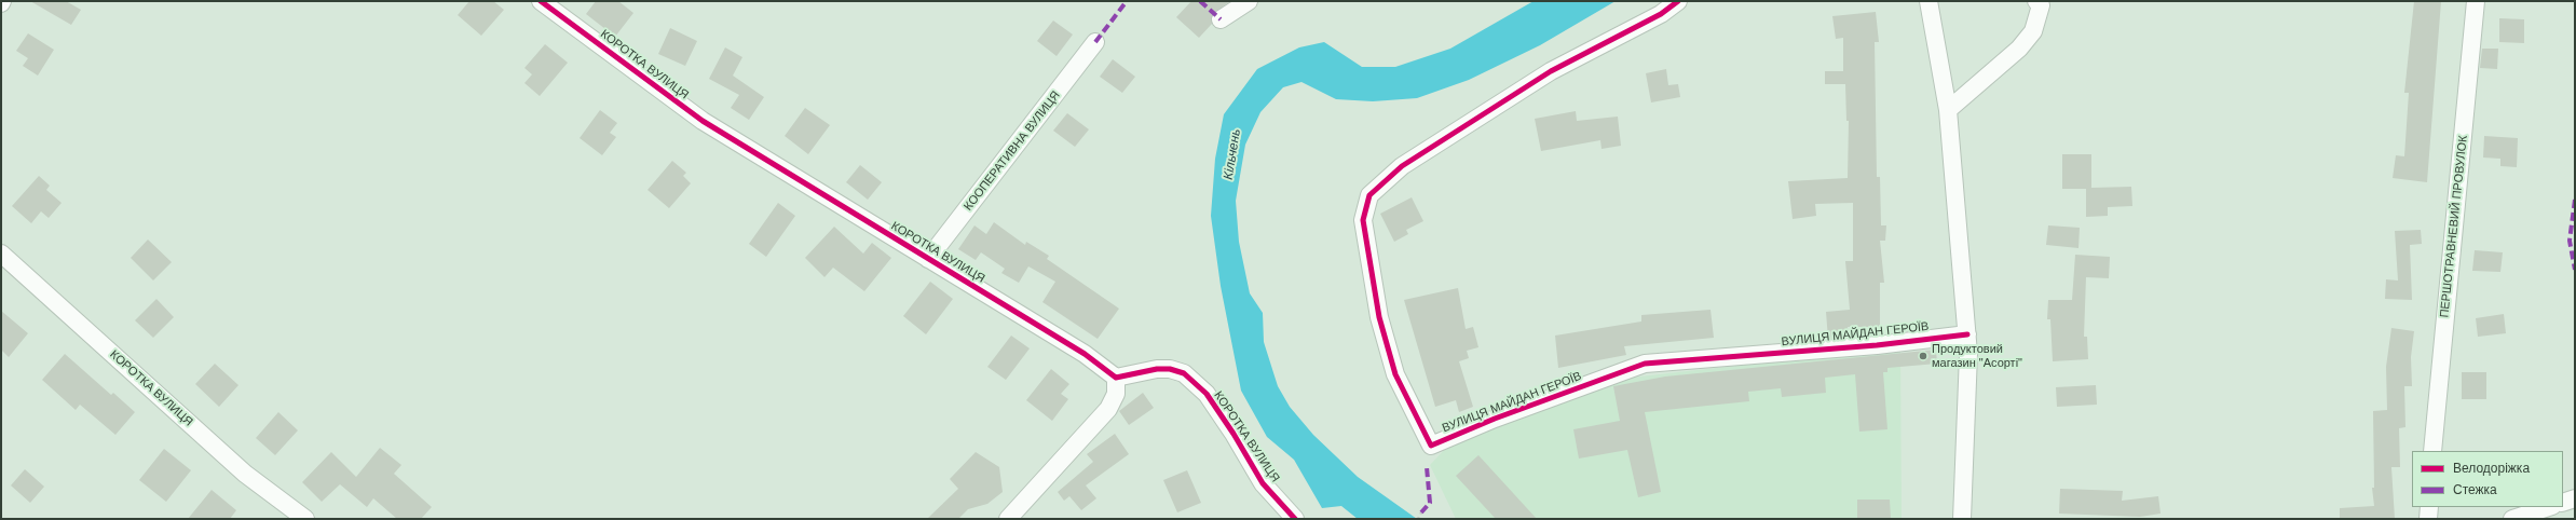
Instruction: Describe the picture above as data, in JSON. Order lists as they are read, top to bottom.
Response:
{
  "streets": {
    "street": [
      "КОРОТКА ВУЛИЦЯ",
      "КООПЕРАТИВНА ВУЛИЦЯ",
      "ПЕРШОТРАВНЕВИЙ ПРОВУЛОК",
      "ВУЛИЦЯ МАЙДАН ГЕРОЇВ"
    ]
  },
  "crossings": [
    ["КОРОТКА ВУЛИЦЯ", "КООПЕРАТИВНА ВУЛИЦЯ"]
  ],
  "water": ["Кільчень"],
  "places": ["Продуктовий магазин \"Асорті\""],
  "legend": ["Велодоріжка", "Стежка"]
}
